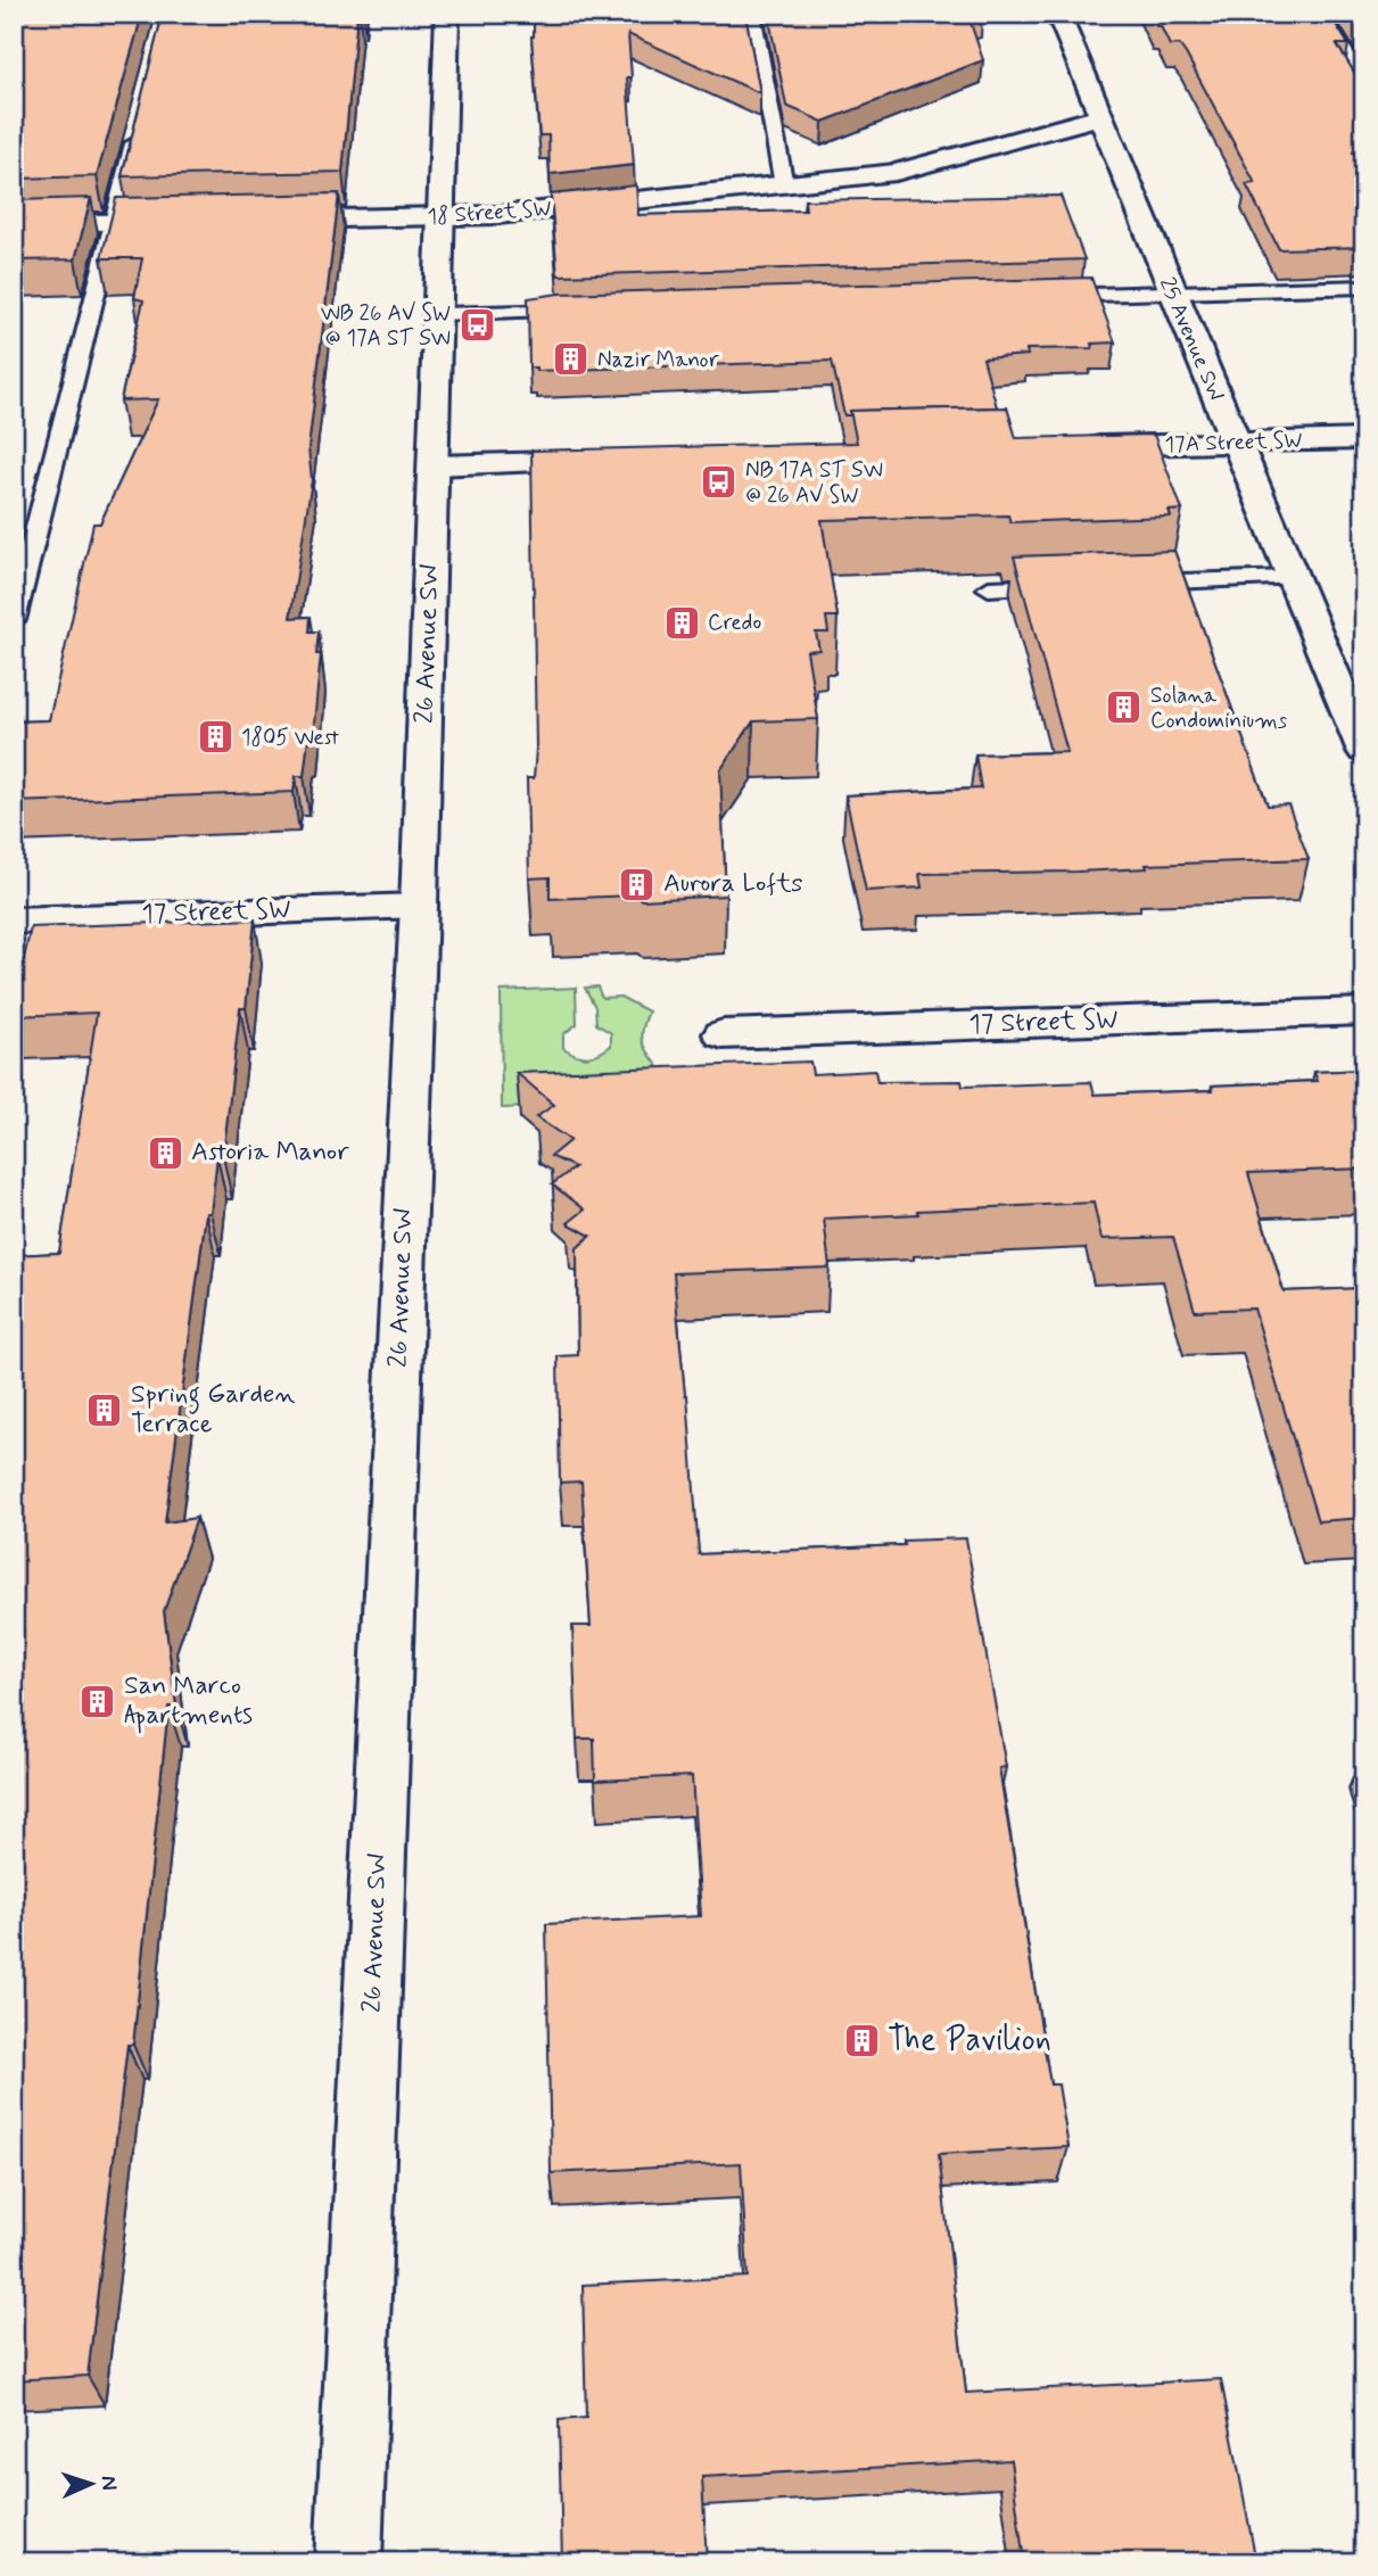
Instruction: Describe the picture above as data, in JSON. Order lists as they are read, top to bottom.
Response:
{
  "streets": {
    "street": [
      "18 Street SW",
      "25 Avenue SW",
      "17A Street SW",
      "26 Avenue SW",
      "17 Street SW"
    ]
  },
  "crossings": [
    ["18 Street SW", "25 Avenue SW"],
    ["18 Street SW", "26 Avenue SW"],
    ["25 Avenue SW", "17A Street SW"],
    ["26 Avenue SW", "17 Street SW"]
  ],
  "places": {
    "bus stop": ["WB 26 AV SW @ 17A ST SW", "NB 17A ST SW @ 26 AV SW"],
    "building": [
      "Nazir Manor",
      "Credo",
      "Solana Condominiums",
      "1805 West",
      "Aurora Lofts",
      "Astoria Manor",
      "Spring Garden Terrace",
      "San Marco Apartments",
      "The Pavilion"
    ]
  },
  "north": "right"
}
